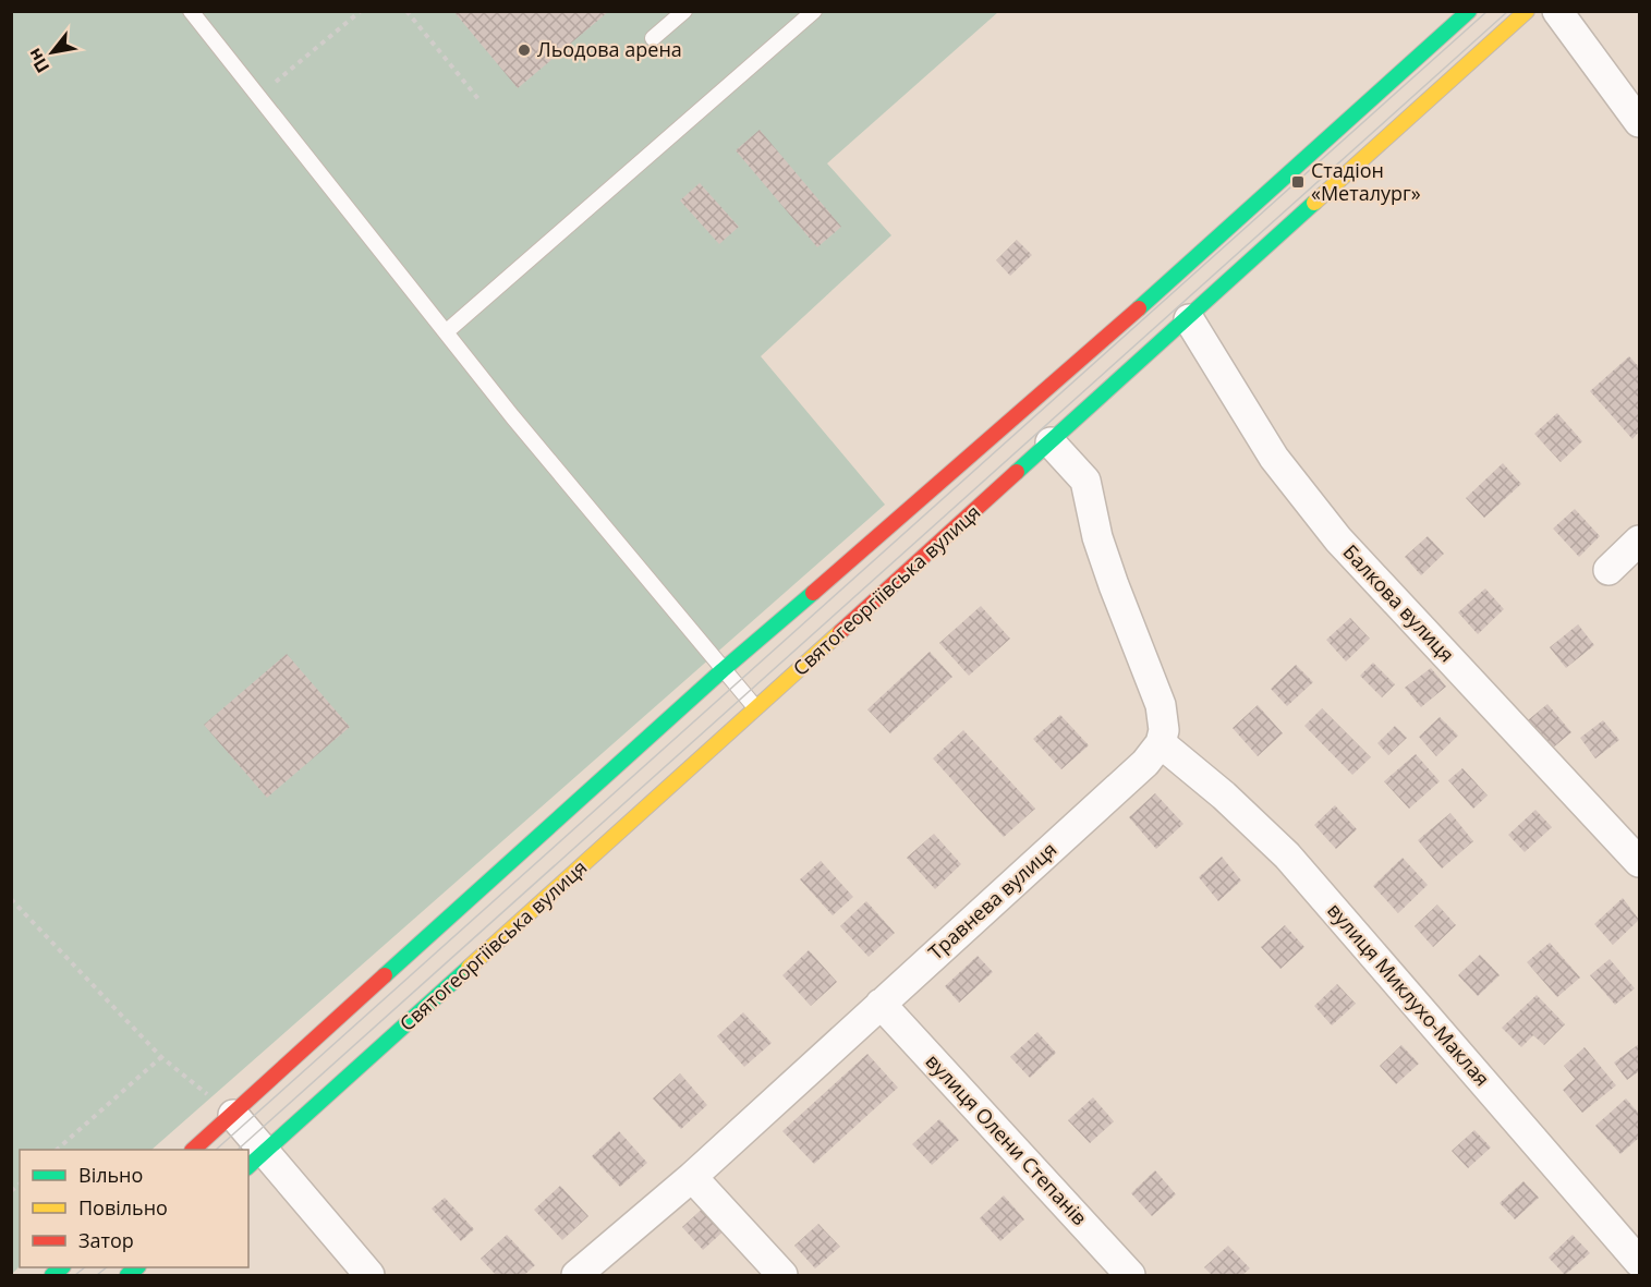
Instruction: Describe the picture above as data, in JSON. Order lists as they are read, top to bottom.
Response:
{
  "streets": {
    "main road": ["Святогеоргіївська вулиця"],
    "street": [
      "Балкова вулиця",
      "Травнева вулиця",
      "вулиця Миклухо-Маклая",
      "вулиця Олени Степанів"
    ]
  },
  "crossings": [
    ["Святогеоргіївська вулиця", "Балкова вулиця"],
    ["Травнева вулиця", "вулиця Миклухо-Маклая"],
    ["Травнева вулиця", "вулиця Олени Степанів"]
  ],
  "places": {
    "other": ["Льодова арена"],
    "transit": ["Стадіон «Металург»"]
  },
  "legend": ["Вільно", "Повільно", "Затор"],
  "north": "bottom left"
}
